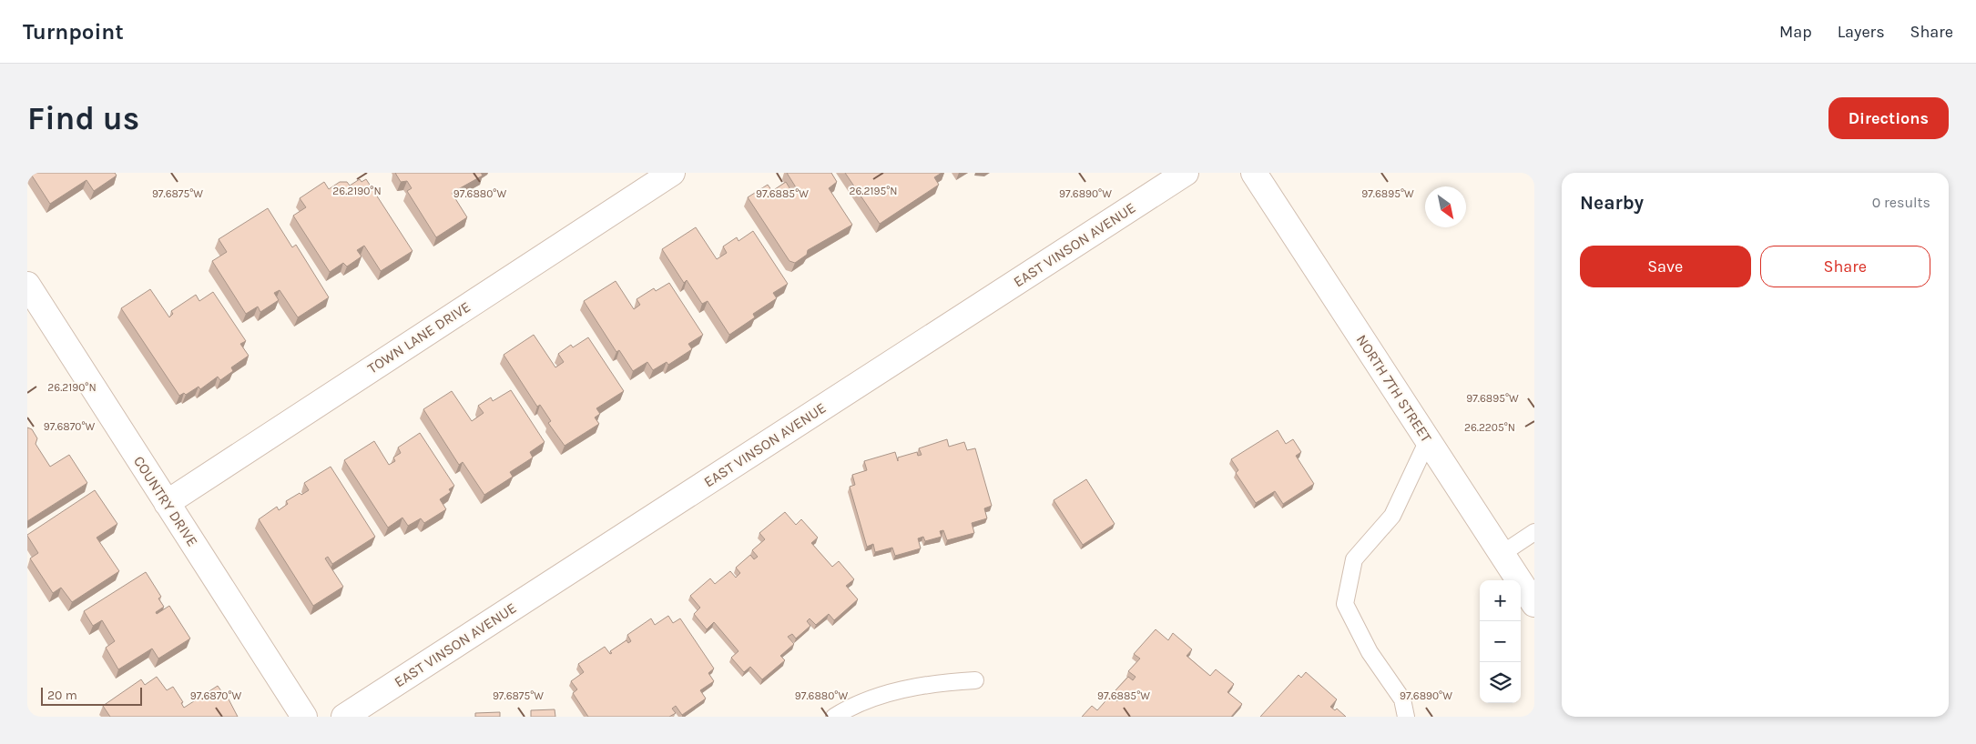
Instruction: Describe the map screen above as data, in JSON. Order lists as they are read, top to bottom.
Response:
{
  "streets": {
    "street": [
      "EAST VINSON AVENUE",
      "TOWN LANE DRIVE",
      "NORTH 7TH STREET",
      "COUNTRY DRIVE"
    ]
  },
  "crossings": [
    ["TOWN LANE DRIVE", "COUNTRY DRIVE"]
  ],
  "scale_bar": "20 m",
  "north": "bottom right",
  "page": {
    "header": "Turnpoint",
    "nav": ["Map", "Layers", "Share"],
    "buttons": [
      "Directions",
      ["Save", "Share"]
    ],
    "title": "Find us",
    "heading": ["Nearby", "0 results"],
    "map_buttons": ["+", "−"],
    "scale": "20 m"
  },
  "coordinates": [
    "26.2190°N",
    "26.2195°N",
    "97.6875°W",
    "97.6880°W",
    "97.6890°W",
    "97.6895°W",
    "97.6885°W",
    "97.6870°W",
    "26.2205°N"
  ]
}
